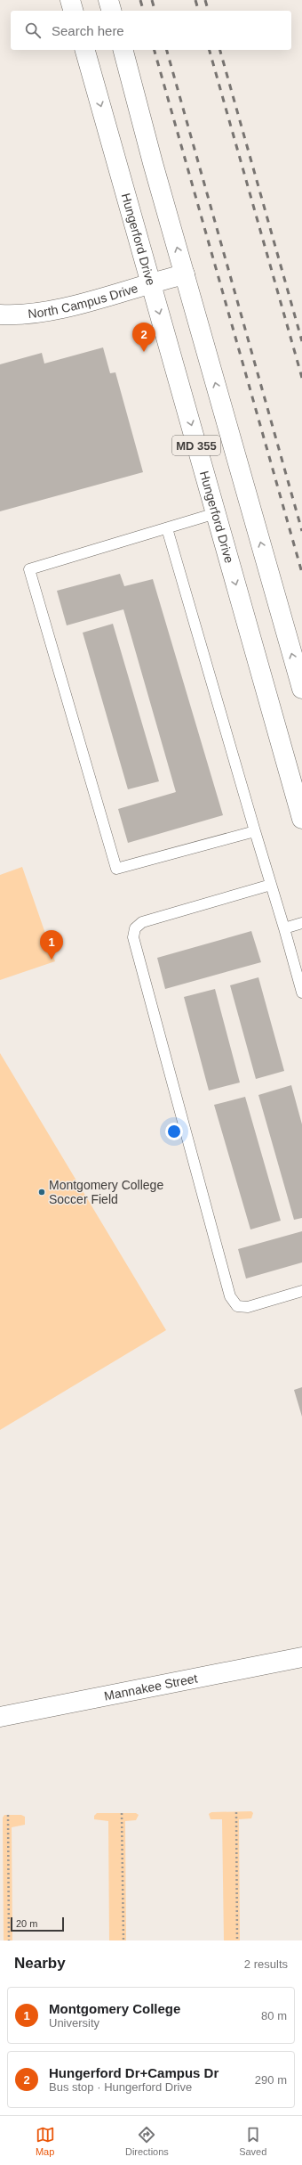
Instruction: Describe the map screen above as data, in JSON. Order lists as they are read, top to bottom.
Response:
{
  "streets": {
    "main road": [
      "Hungerford Drive",
      "North Campus Drive",
      "MD 355",
      "Mannakee Street"
    ]
  },
  "crossings": [
    ["Hungerford Drive", "North Campus Drive"],
    ["North Campus Drive", "MD 355"]
  ],
  "places": ["Montgomery College Soccer Field"],
  "scale_bar": "20 m",
  "page": {
    "search": "Search here",
    "pins": ["2", "1"],
    "scale": "20 m",
    "heading": ["Nearby", "2 results"],
    "list": [
      {
        "mark": "1",
        "name": "Montgomery College",
        "note": "University",
        "value": "80 m"
      },
      {
        "mark": "2",
        "name": "Hungerford Dr+Campus Dr",
        "note": "Bus stop · Hungerford Drive",
        "value": "290 m"
      }
    ],
    "nav": ["Map", "Directions", "Saved"]
  }
}
